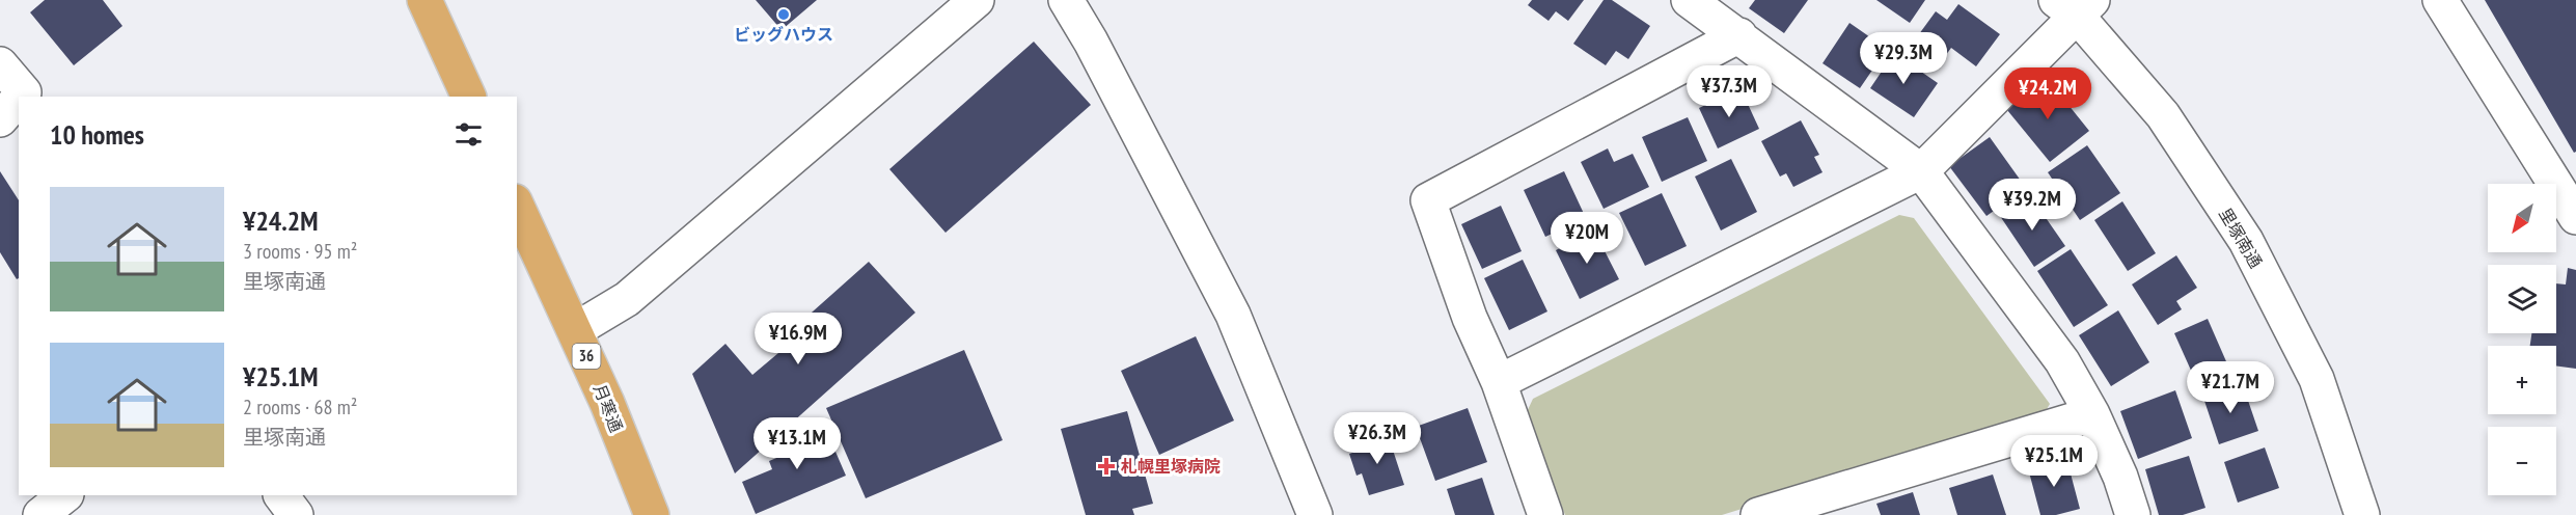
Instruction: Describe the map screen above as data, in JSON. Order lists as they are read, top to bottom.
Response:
{
  "streets": {
    "highway": ["36", "月寒通"],
    "street": ["里塚南通"]
  },
  "places": {
    "other": ["ビッグハウス"],
    "health": ["札幌里塚病院"]
  },
  "north": "bottom left",
  "page": {
    "price": [
      "¥29.3M",
      "¥37.3M",
      "¥24.2M",
      "¥39.2M",
      "¥20M",
      "¥16.9M",
      "¥21.7M",
      "¥26.3M",
      "¥13.1M",
      "¥25.1M"
    ],
    "heading": "10 homes",
    "list": [
      {
        "name": "¥24.2M",
        "note": "3 rooms · 95 m² · 里塚南通"
      },
      {
        "name": "¥25.1M",
        "note": "2 rooms · 68 m² · 里塚南通"
      }
    ],
    "map_buttons": ["+", "−"]
  }
}
